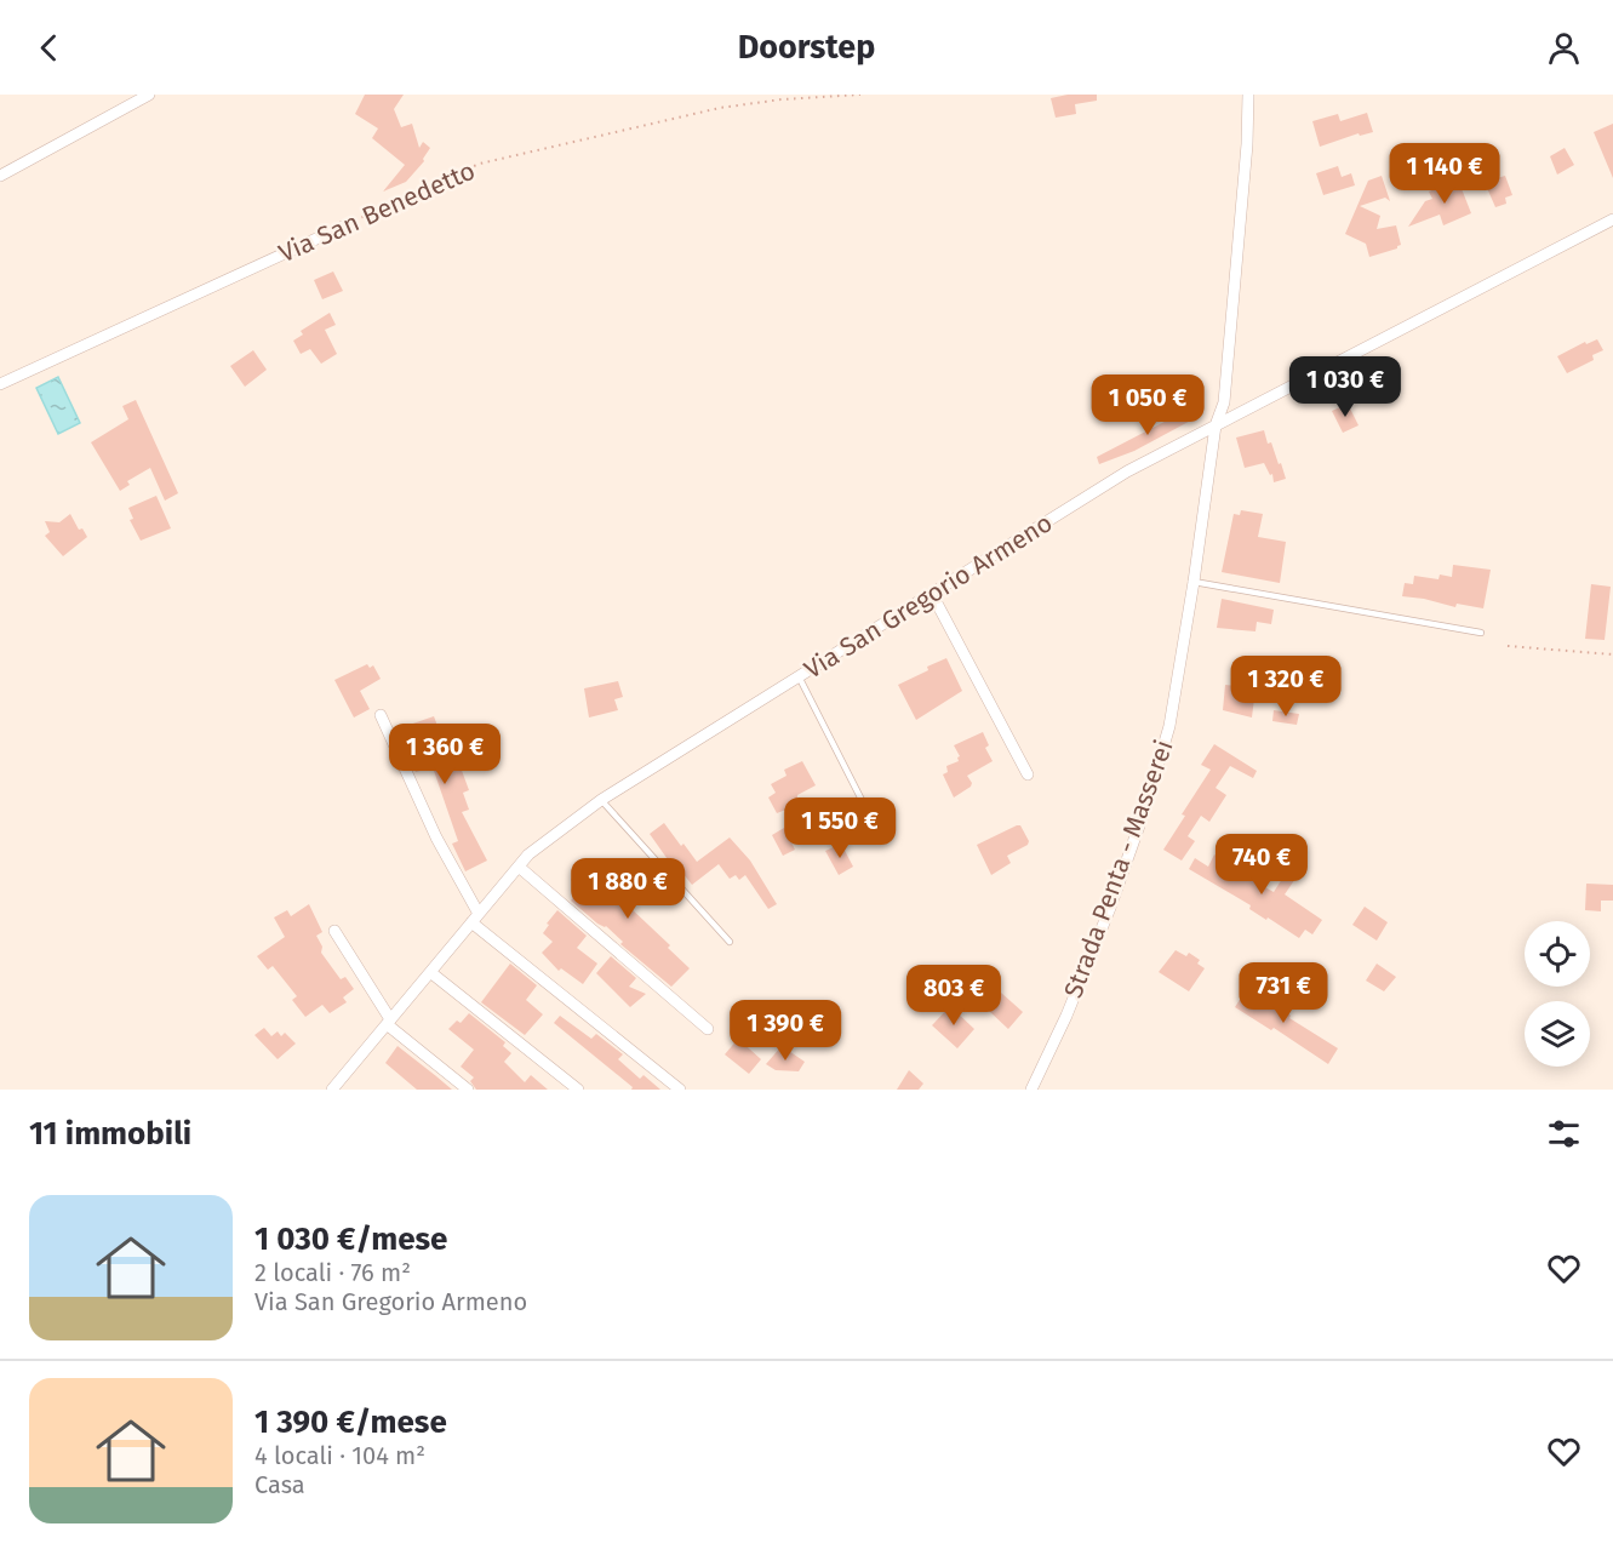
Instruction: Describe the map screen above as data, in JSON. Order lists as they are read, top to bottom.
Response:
{
  "streets": {
    "street": ["Via San Benedetto", "Via San Gregorio Armeno", "Strada Penta - Masserei"]
  },
  "crossings": [
    ["Via San Gregorio Armeno", "Strada Penta - Masserei"]
  ],
  "page": {
    "header": "Doorstep",
    "price": [
      "1 140 €",
      "1 030 €",
      "1 050 €",
      "1 320 €",
      "1 360 €",
      "1 550 €",
      "740 €",
      "1 880 €",
      "731 €",
      "803 €",
      "1 390 €"
    ],
    "heading": "11 immobili",
    "list": [
      {
        "name": "1 030 €/mese",
        "note": "2 locali · 76 m² · Via San Gregorio Armeno"
      },
      {
        "name": "1 390 €/mese",
        "note": "4 locali · 104 m² · Casa"
      }
    ]
  }
}
